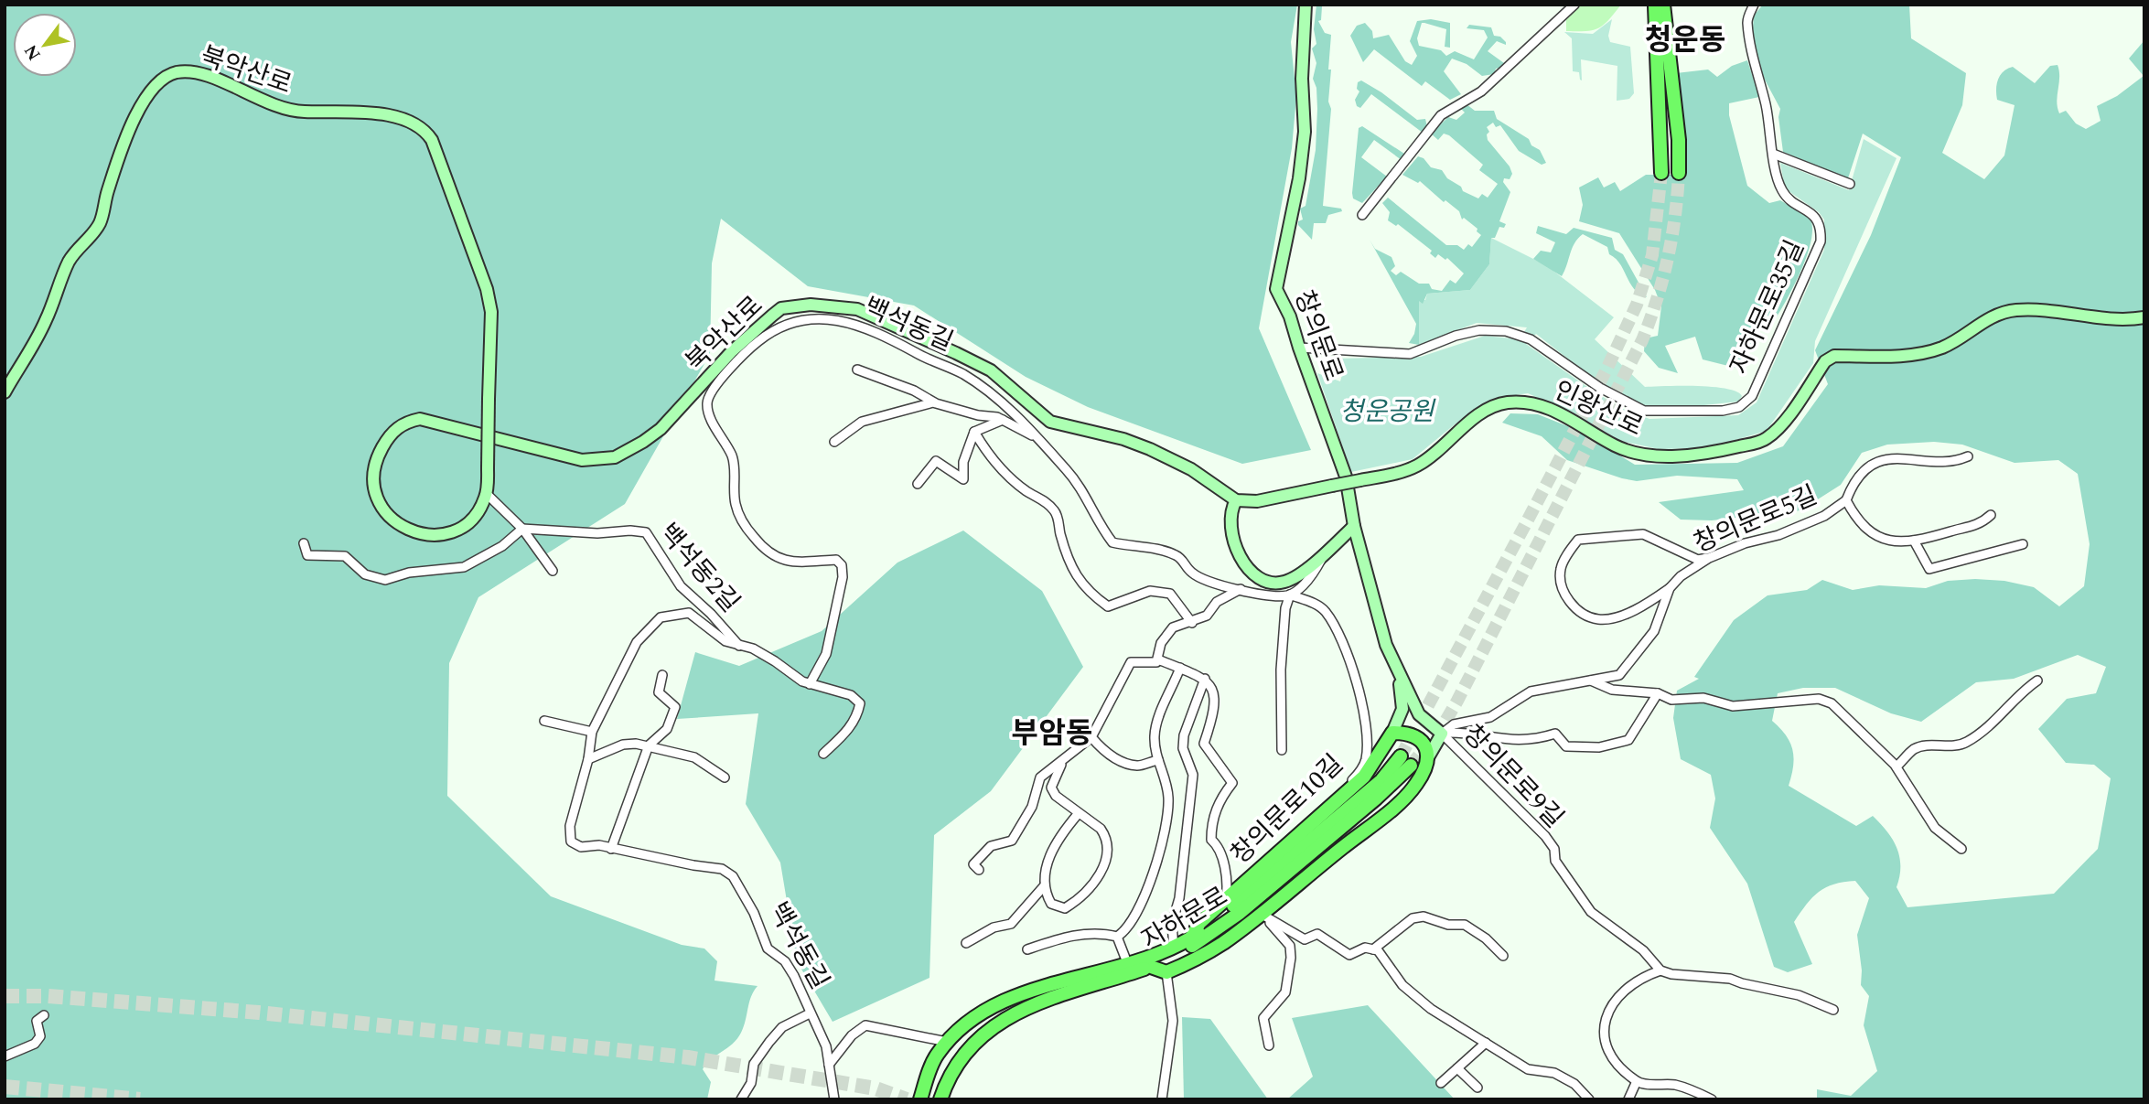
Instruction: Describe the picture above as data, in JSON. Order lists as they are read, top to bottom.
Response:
{
  "streets": {
    "main road": ["자하문로"],
    "street": [
      "북악산로",
      "자하문로35길",
      "백석동길",
      "창의문로",
      "인왕산로",
      "창의문로5길",
      "백석동2길",
      "창의문로9길",
      "창의문로10길"
    ]
  },
  "crossings": [
    ["북악산로", "인왕산로"],
    ["자하문로35길", "창의문로"],
    ["백석동길", "백석동2길"],
    ["백석동길", "창의문로10길"],
    ["창의문로", "창의문로5길"],
    ["창의문로", "창의문로9길"],
    ["창의문로5길", "창의문로9길"]
  ],
  "districts": ["청운동", "부암동"],
  "parks": ["청운공원"],
  "north": "bottom left"
}
